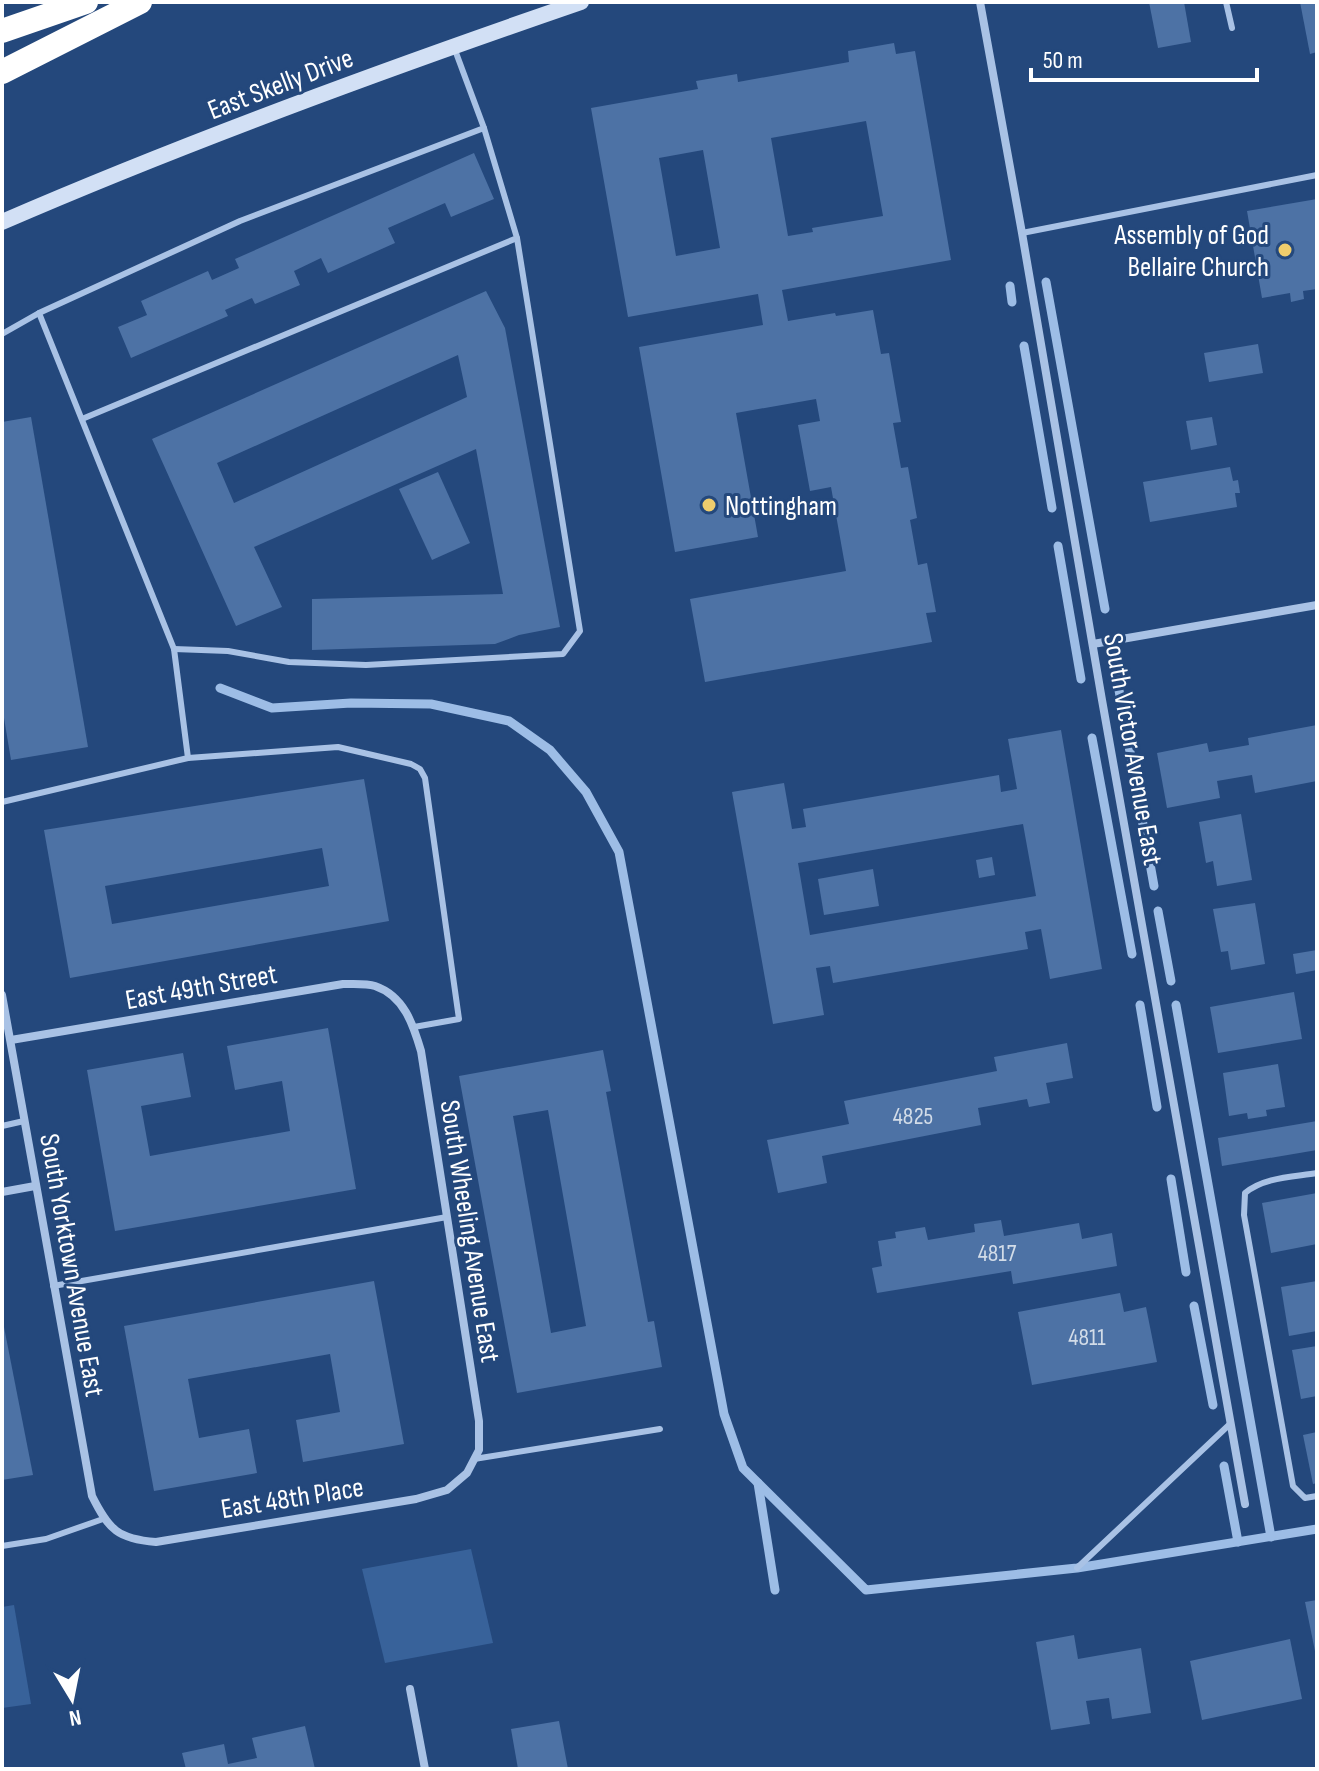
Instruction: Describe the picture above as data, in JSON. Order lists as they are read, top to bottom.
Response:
{
  "streets": {
    "main road": ["East Skelly Drive"],
    "street": [
      "South Victor Avenue East",
      "East 49th Street",
      "South Wheeling Avenue East",
      "South Yorktown Avenue East",
      "East 48th Place"
    ]
  },
  "crossings": [
    ["East 49th Street", "South Wheeling Avenue East"],
    ["East 49th Street", "South Yorktown Avenue East"],
    ["South Wheeling Avenue East", "East 48th Place"],
    ["South Yorktown Avenue East", "East 48th Place"]
  ],
  "places": ["Assembly of God Bellaire Church", "Nottingham"],
  "house_numbers": ["4825", "4817", "4811"],
  "scale_bar": "50 m",
  "north": "bottom"
}
